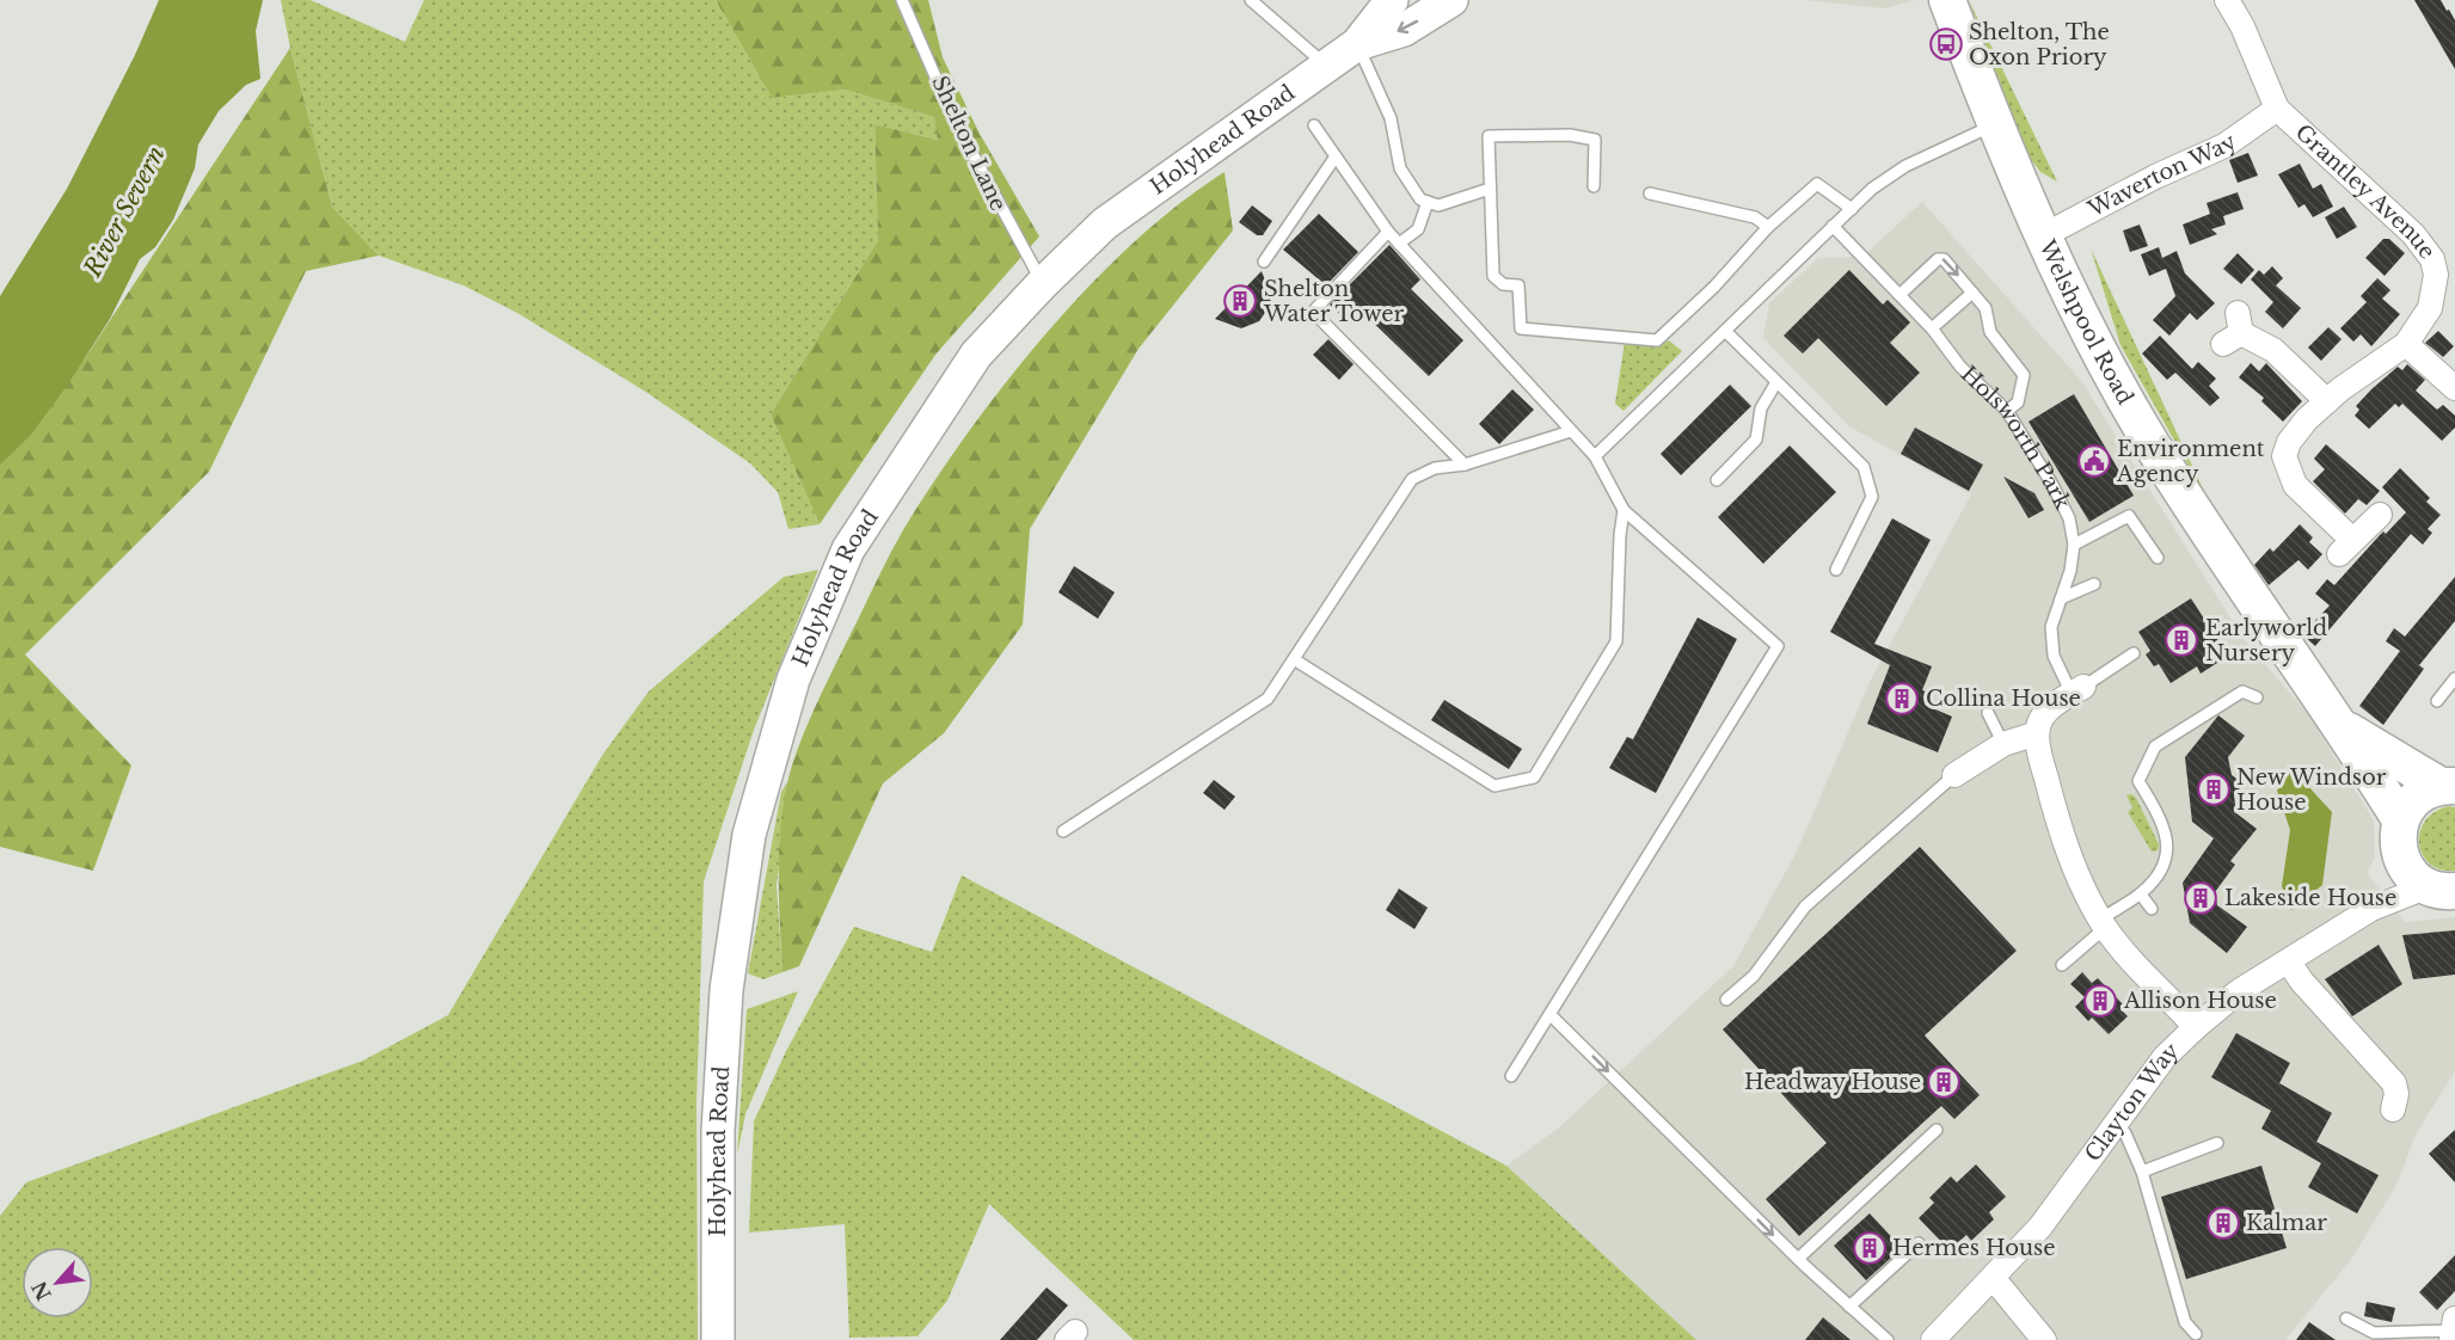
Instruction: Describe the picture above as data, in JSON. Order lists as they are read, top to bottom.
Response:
{
  "streets": {
    "main road": ["Holyhead Road", "Welshpool Road"],
    "street": ["Waverton Way", "Grantley Avenue", "Clayton Way"],
    "lane": ["Shelton Lane", "Holsworth Park"]
  },
  "crossings": [
    ["Holyhead Road", "Shelton Lane"],
    ["Waverton Way", "Grantley Avenue"],
    ["Waverton Way", "Welshpool Road"]
  ],
  "water": ["River Severn"],
  "places": {
    "bus stop": ["Shelton, The Oxon Priory"],
    "building": [
      "Shelton Water Tower",
      "Earlyworld Nursery",
      "Collina House",
      "New Windsor House",
      "Lakeside House",
      "Allison House",
      "Headway House",
      "Kalmar",
      "Hermes House"
    ],
    "public building": ["Environment Agency"]
  },
  "north": "bottom left"
}
